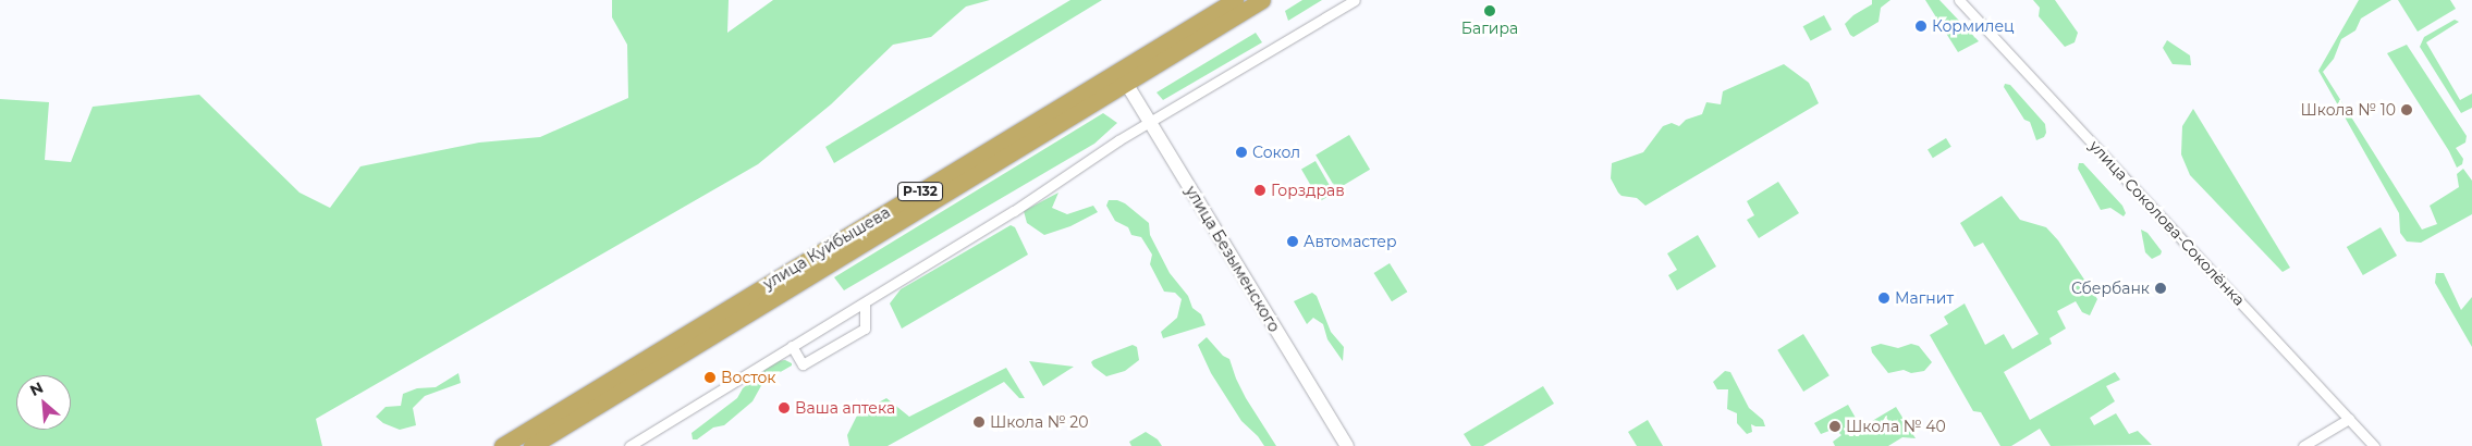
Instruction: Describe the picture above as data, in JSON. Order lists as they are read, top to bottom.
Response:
{
  "streets": {
    "highway": ["Р-132", "улица Куйбышева"],
    "main road": ["улица Безыменского"],
    "street": ["улица Соколова-Соколёнка"]
  },
  "crossings": [
    ["улица Куйбышева", "улица Безыменского"]
  ],
  "places": [
    "Багира",
    "Кормилец",
    "Школа № 10",
    "Сокол",
    "Горздрав",
    "Автомастер",
    "Сбербанк",
    "Магнит",
    "Восток",
    "Ваша аптека",
    "Школа № 20",
    "Школа № 40"
  ],
  "north": "top left"
}
